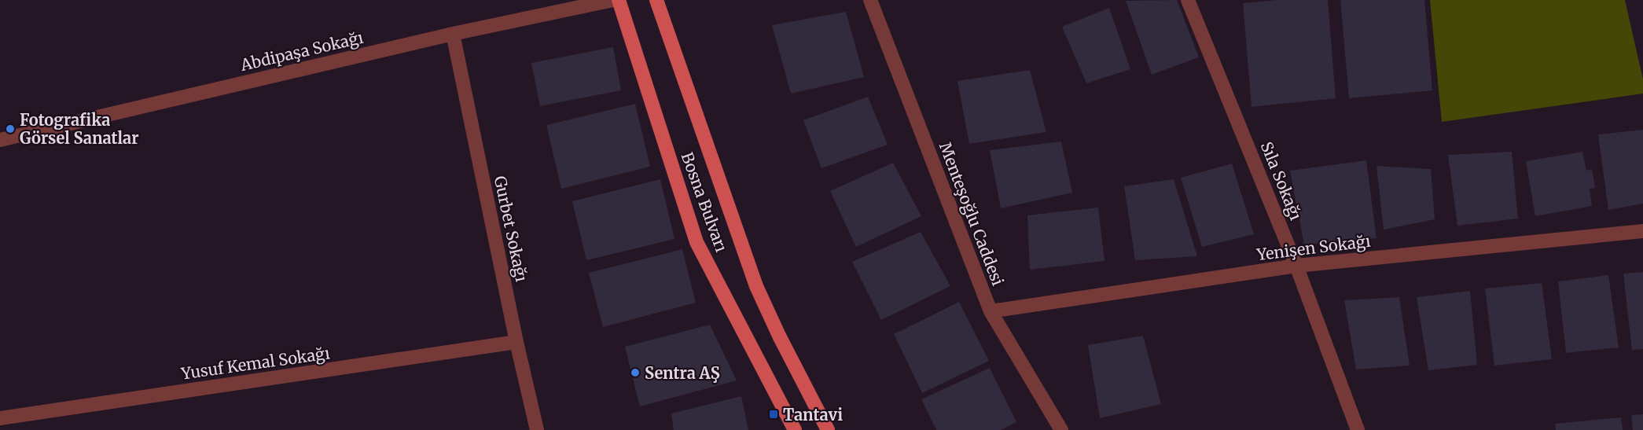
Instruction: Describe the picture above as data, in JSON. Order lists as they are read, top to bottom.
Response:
{
  "streets": {
    "main road": ["Bosna Bulvarı"],
    "street": [
      "Abdipaşa Sokağı",
      "Sıla Sokağı",
      "Menteşoğlu Caddesi",
      "Gurbet Sokağı",
      "Yenişen Sokağı",
      "Yusuf Kemal Sokağı"
    ]
  },
  "crossings": [
    ["Abdipaşa Sokağı", "Gurbet Sokağı"],
    ["Sıla Sokağı", "Yenişen Sokağı"],
    ["Menteşoğlu Caddesi", "Yenişen Sokağı"],
    ["Gurbet Sokağı", "Yusuf Kemal Sokağı"]
  ],
  "places": {
    "other": ["Fotografika Görsel Sanatlar", "Sentra AŞ"],
    "transit": ["Tantavi"]
  }
}
